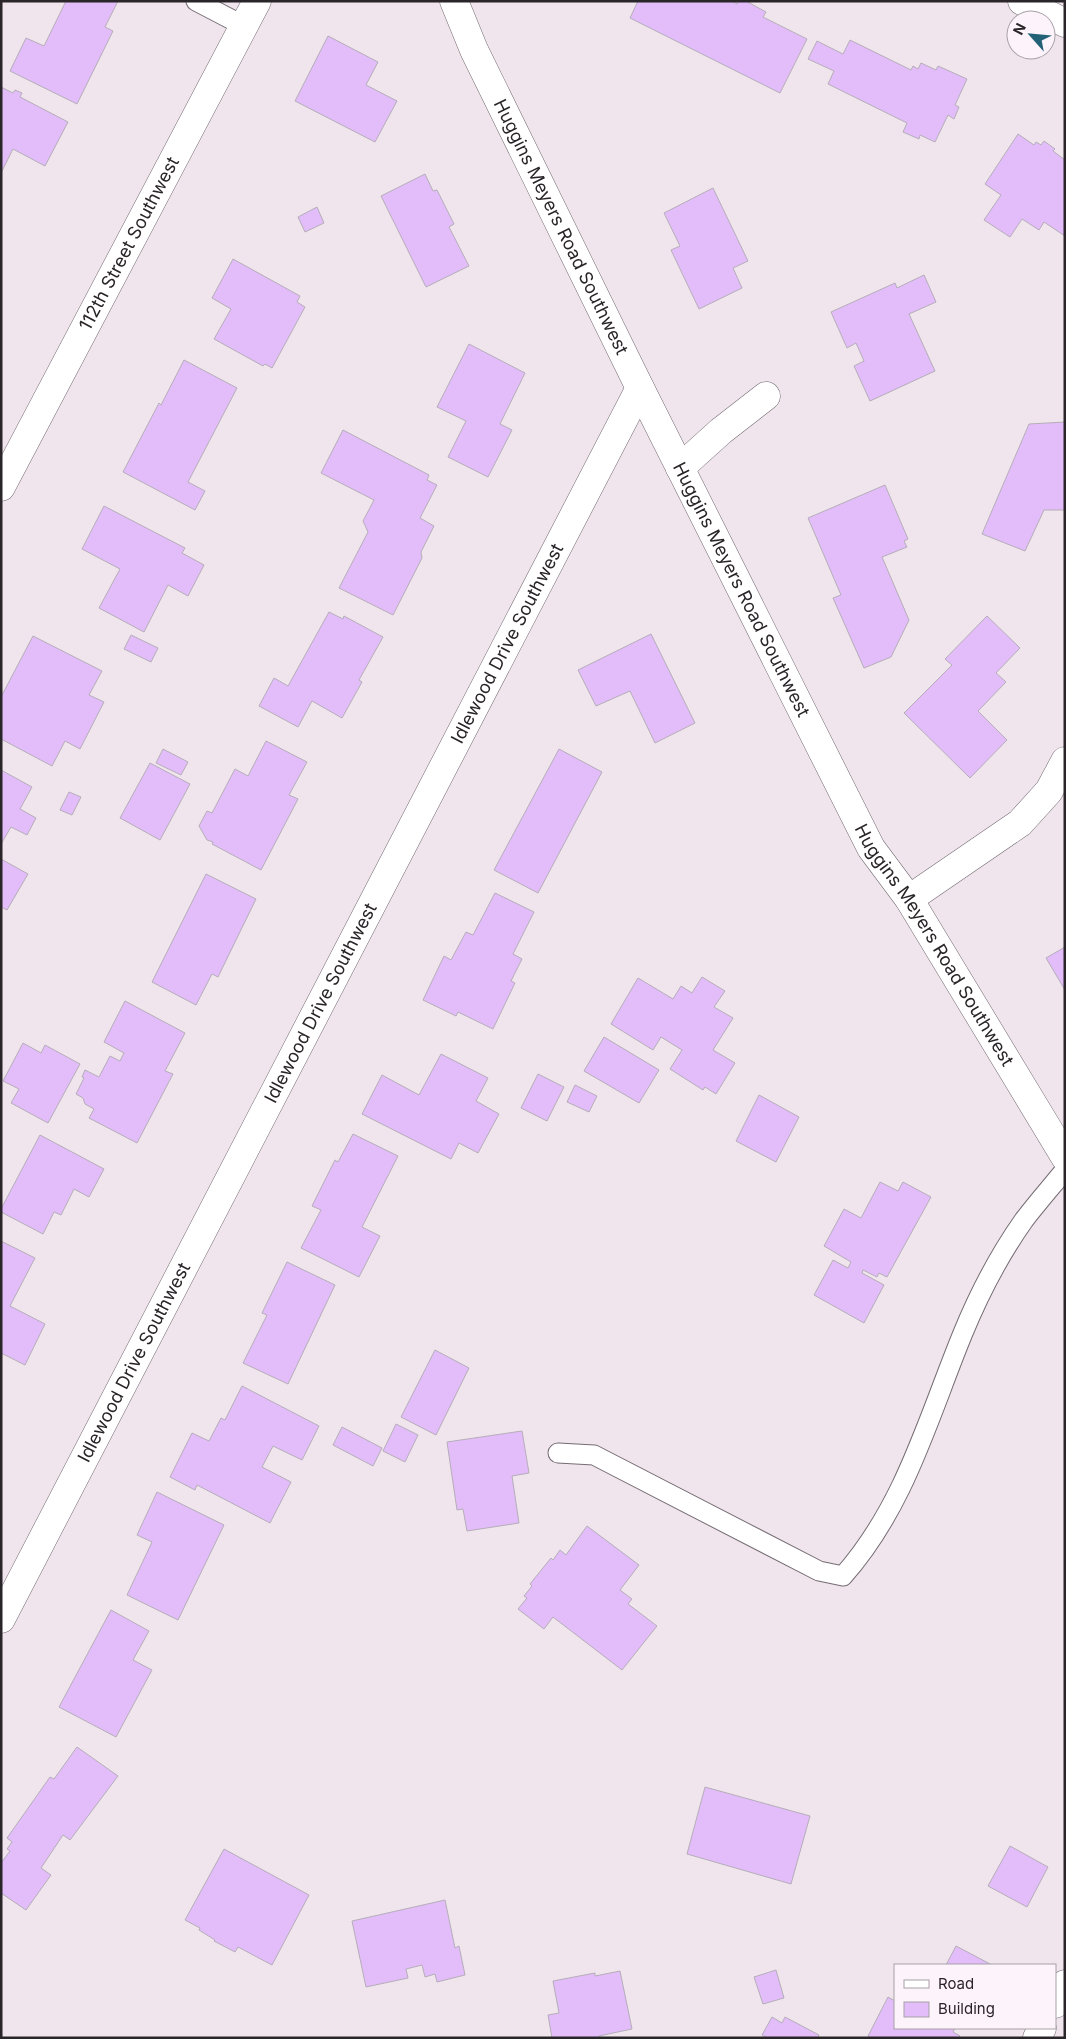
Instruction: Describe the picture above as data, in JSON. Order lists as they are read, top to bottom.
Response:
{
  "streets": {
    "street": ["Huggins Meyers Road Southwest", "112th Street Southwest", "Idlewood Drive Southwest"]
  },
  "crossings": [
    ["Huggins Meyers Road Southwest", "Idlewood Drive Southwest"]
  ],
  "legend": ["Road", "Building"],
  "north": "top left"
}
